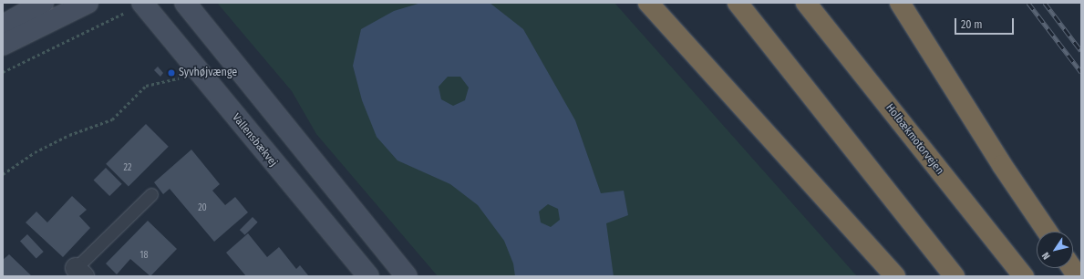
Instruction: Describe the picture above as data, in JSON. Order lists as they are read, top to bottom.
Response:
{
  "streets": {
    "highway": ["Holbækmotorvejen"],
    "street": ["Vallensbækvej"]
  },
  "places": ["Syvhøjvænge"],
  "house_numbers": ["22", "20", "18"],
  "scale_bar": "20 m",
  "north": "bottom left"
}
